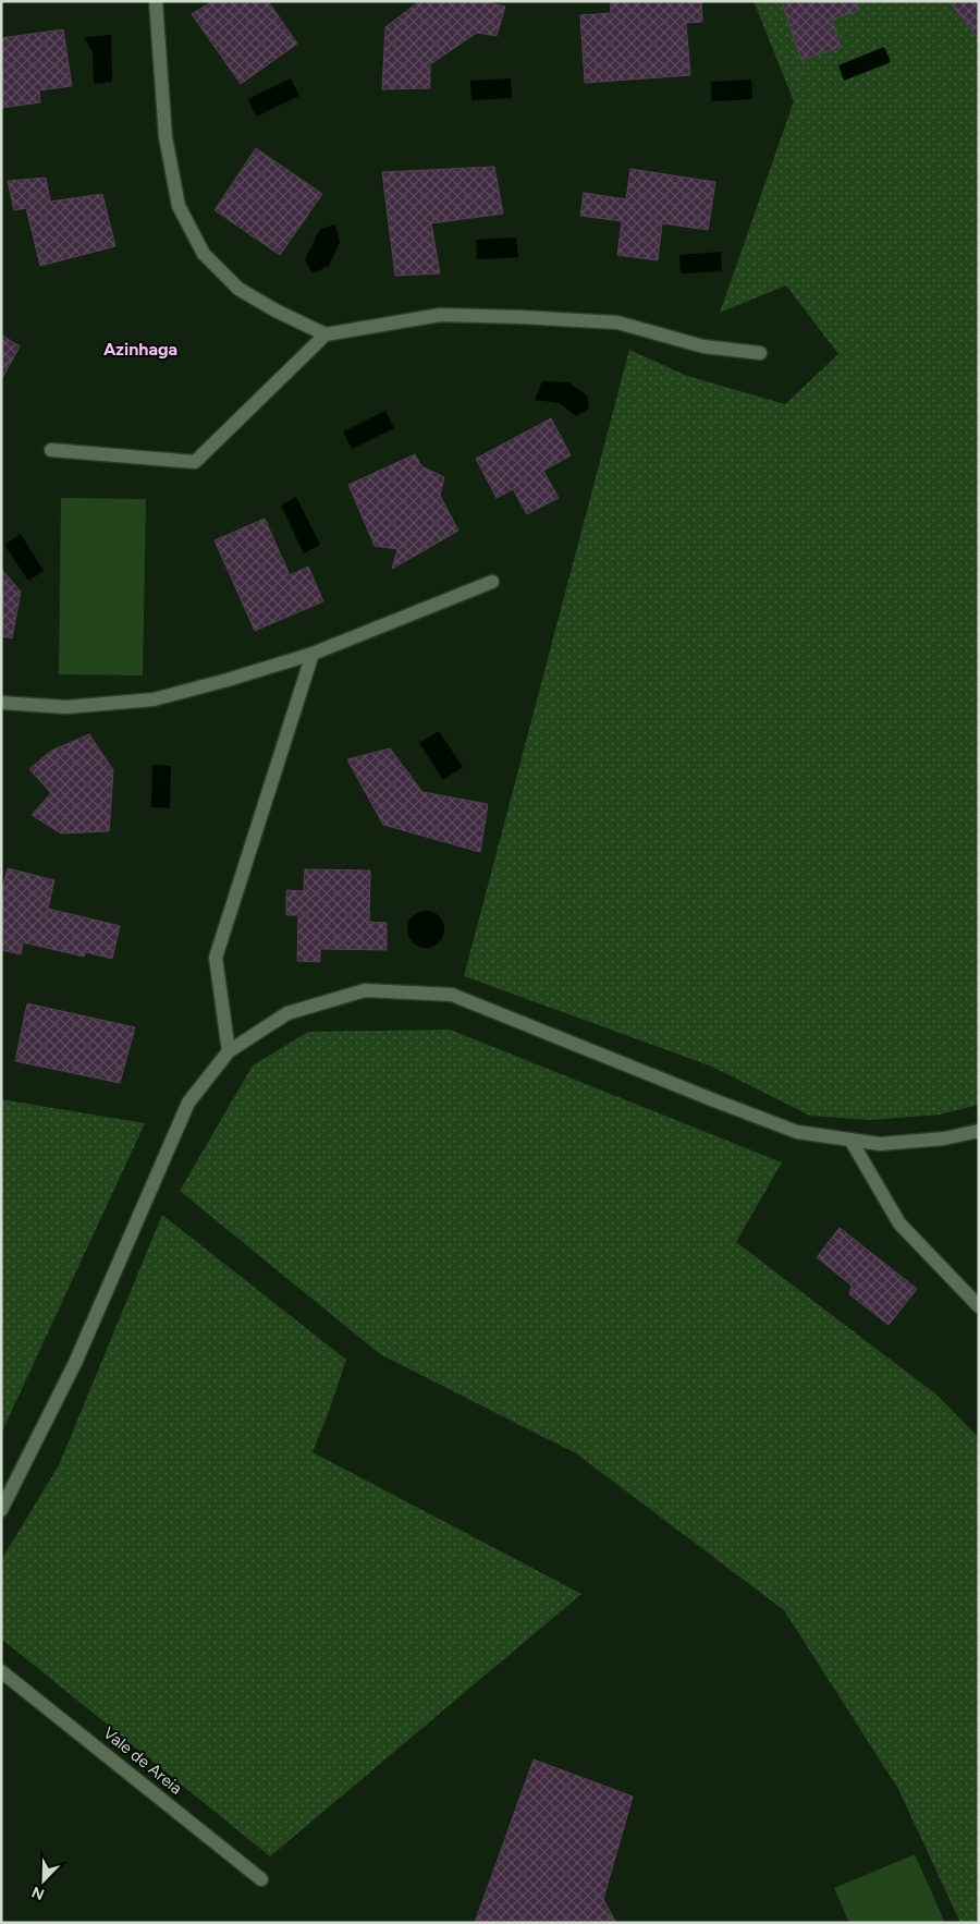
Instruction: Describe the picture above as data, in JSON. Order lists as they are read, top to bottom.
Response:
{
  "streets": {
    "street": ["Vale de Areia"]
  },
  "districts": ["Azinhaga"],
  "north": "bottom left"
}
